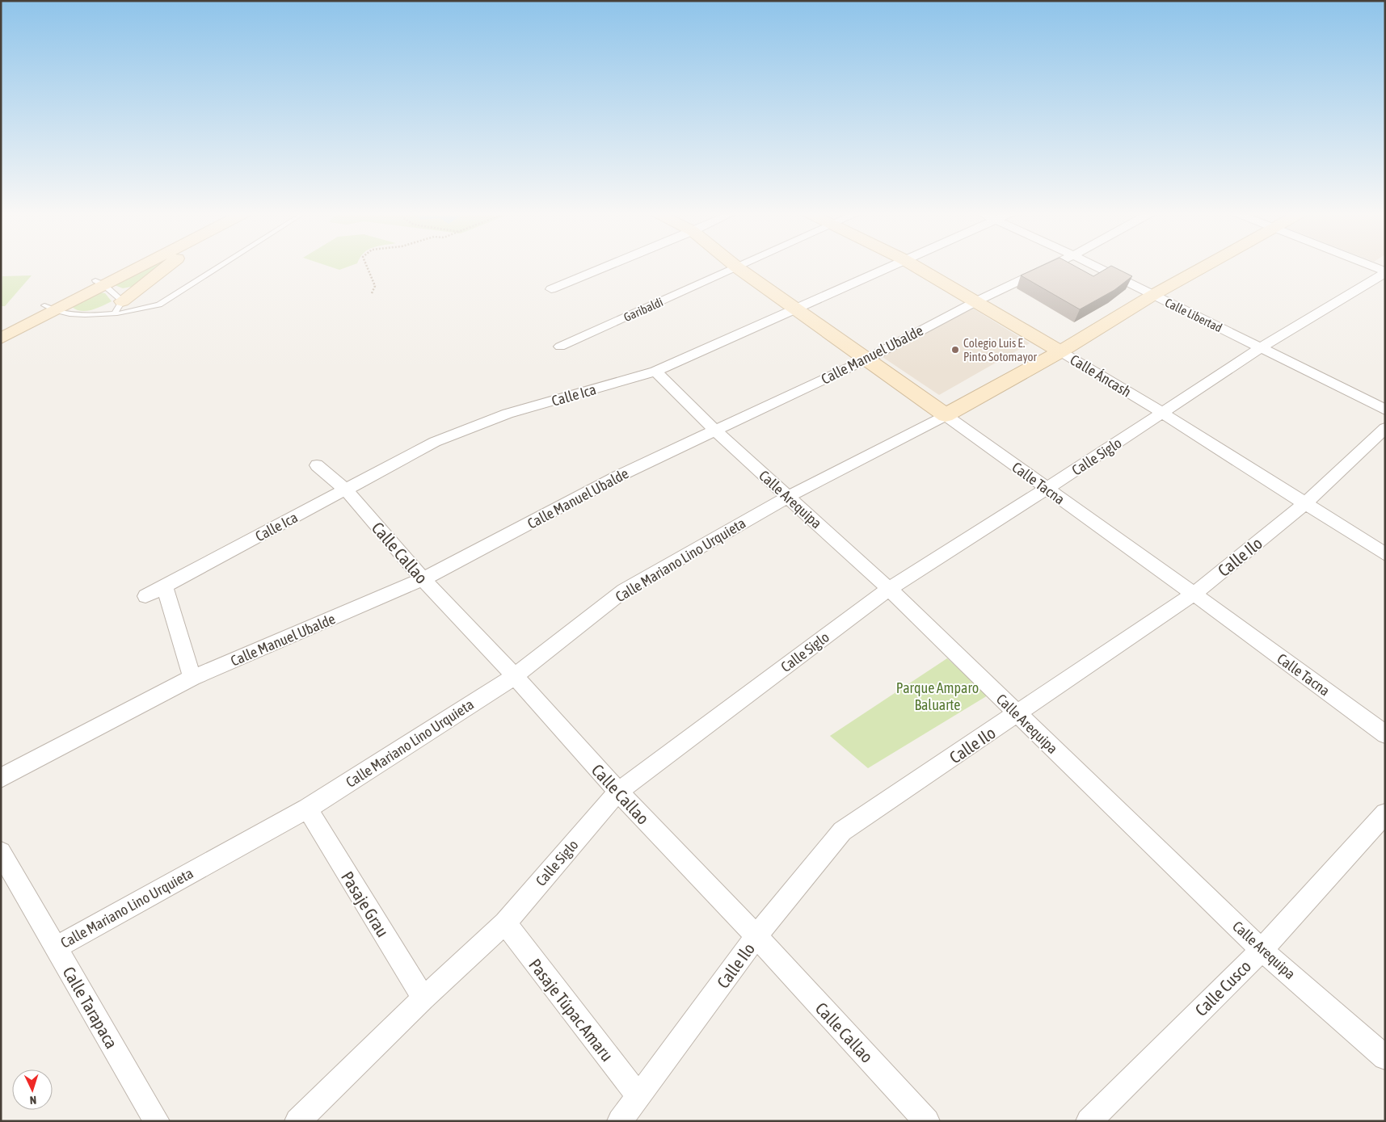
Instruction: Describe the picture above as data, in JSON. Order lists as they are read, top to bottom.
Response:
{
  "streets": {
    "main road": ["Calle Áncash", "Calle Tacna", "Calle Mariano Lino Urquieta"],
    "street": [
      "Garibaldi",
      "Calle Libertad",
      "Calle Manuel Ubalde",
      "Calle Ica",
      "Calle Siglo",
      "Calle Arequipa",
      "Calle Callao",
      "Calle Ilo",
      "Pasaje Grau",
      "Calle Cusco",
      "Calle Tarapaca",
      "Pasaje Túpac Amaru"
    ]
  },
  "crossings": [
    ["Garibaldi", "Calle Tacna"],
    ["Calle Libertad", "Calle Siglo"],
    ["Calle Libertad", "Calle Mariano Lino Urquieta"],
    ["Calle Manuel Ubalde", "Calle Áncash"],
    ["Calle Manuel Ubalde", "Calle Tacna"],
    ["Calle Manuel Ubalde", "Calle Arequipa"],
    ["Calle Manuel Ubalde", "Calle Callao"],
    ["Calle Áncash", "Calle Siglo"],
    ["Calle Áncash", "Calle Ilo"],
    ["Calle Áncash", "Calle Mariano Lino Urquieta"],
    ["Calle Ica", "Calle Tacna"],
    ["Calle Ica", "Calle Arequipa"],
    ["Calle Ica", "Calle Callao"],
    ["Calle Siglo", "Calle Tacna"],
    ["Calle Siglo", "Calle Arequipa"],
    ["Calle Siglo", "Calle Callao"],
    ["Calle Siglo", "Pasaje Grau"],
    ["Calle Siglo", "Pasaje Túpac Amaru"],
    ["Calle Tacna", "Calle Ilo"],
    ["Calle Tacna", "Calle Mariano Lino Urquieta"],
    ["Calle Arequipa", "Calle Ilo"],
    ["Calle Arequipa", "Calle Mariano Lino Urquieta"],
    ["Calle Arequipa", "Calle Cusco"],
    ["Calle Callao", "Calle Ilo"],
    ["Calle Callao", "Calle Mariano Lino Urquieta"],
    ["Calle Ilo", "Pasaje Túpac Amaru"],
    ["Calle Mariano Lino Urquieta", "Pasaje Grau"],
    ["Calle Mariano Lino Urquieta", "Calle Tarapaca"]
  ],
  "parks": ["Parque Amparo Baluarte"],
  "places": ["Colegio Luis E. Pinto Sotomayor"],
  "north": "bottom"
}
